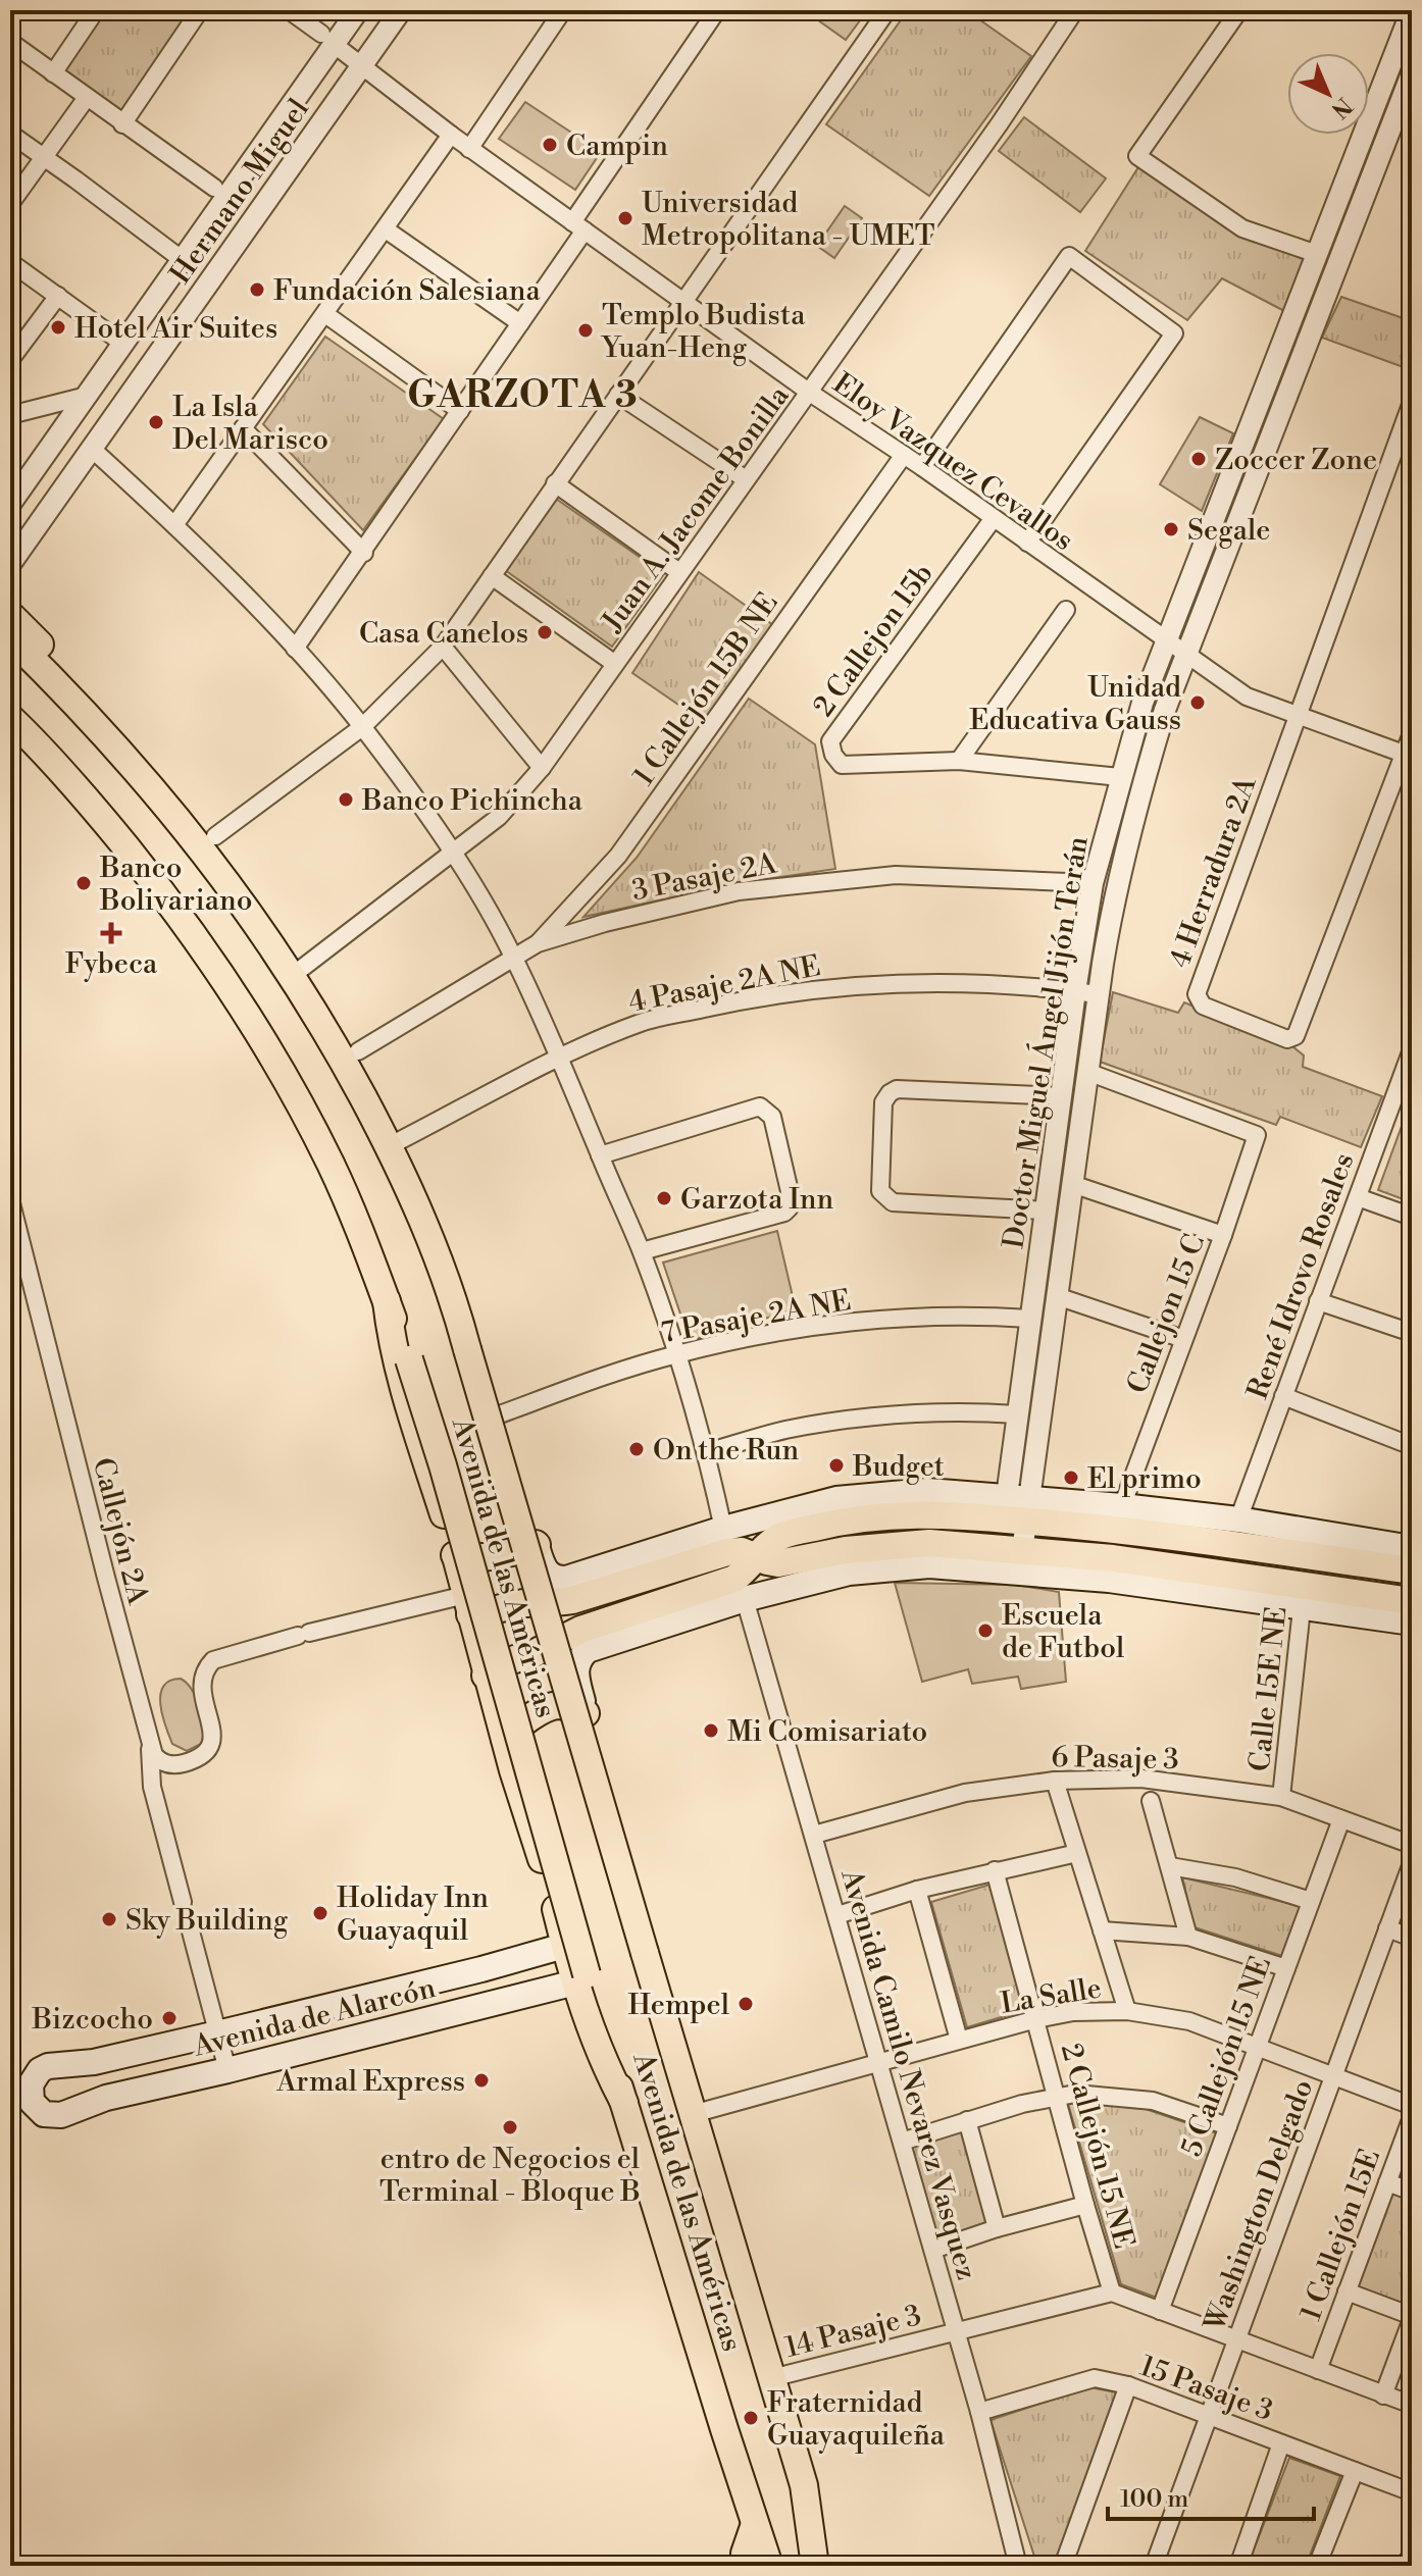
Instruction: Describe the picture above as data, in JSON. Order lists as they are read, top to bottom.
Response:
{
  "streets": {
    "main road": ["Avenida de las Américas", "Avenida de Alarcón"],
    "street": [
      "Hermano Miguel",
      "Eloy Vazquez Cevallos",
      "Juan A. Jacome Bonilla",
      "2 Callejon 15b",
      "1 Callejón 15B NE",
      "4 Herradura 2A",
      "3 Pasaje 2A",
      "4 Pasaje 2A NE",
      "Doctor Miguel Ángel Jijón Terán",
      "René Idrovo Rosales",
      "Callejon 15 C",
      "7 Pasaje 2A NE",
      "Callejón 2A",
      "Calle 15E NE",
      "6 Pasaje 3",
      "La Salle",
      "5 Callejón 15 NE",
      "Avenida Camilo Nevarez Vasquez",
      "2 Callejón 15 NE",
      "Washington Delgado",
      "1 Callejón 15E",
      "14 Pasaje 3",
      "15 Pasaje 3"
    ]
  },
  "crossings": [
    ["Hermano Miguel", "Eloy Vazquez Cevallos"],
    ["Eloy Vazquez Cevallos", "Juan A. Jacome Bonilla"],
    ["Eloy Vazquez Cevallos", "2 Callejon 15b"],
    ["Eloy Vazquez Cevallos", "1 Callejón 15B NE"],
    ["Eloy Vazquez Cevallos", "4 Herradura 2A"],
    ["Eloy Vazquez Cevallos", "Doctor Miguel Ángel Jijón Terán"],
    ["Juan A. Jacome Bonilla", "Avenida de las Américas"],
    ["2 Callejon 15b", "Doctor Miguel Ángel Jijón Terán"],
    ["1 Callejón 15B NE", "3 Pasaje 2A"],
    ["3 Pasaje 2A", "Doctor Miguel Ángel Jijón Terán"],
    ["4 Pasaje 2A NE", "Doctor Miguel Ángel Jijón Terán"],
    ["4 Pasaje 2A NE", "Avenida de las Américas"],
    ["Doctor Miguel Ángel Jijón Terán", "Callejon 15 C"],
    ["Doctor Miguel Ángel Jijón Terán", "7 Pasaje 2A NE"],
    ["7 Pasaje 2A NE", "Avenida de las Américas"],
    ["Avenida de las Américas", "La Salle"],
    ["Avenida de las Américas", "Avenida de Alarcón"],
    ["Avenida de las Américas", "Avenida Camilo Nevarez Vasquez"],
    ["Avenida de las Américas", "14 Pasaje 3"],
    ["Calle 15E NE", "6 Pasaje 3"],
    ["6 Pasaje 3", "5 Callejón 15 NE"],
    ["6 Pasaje 3", "Avenida Camilo Nevarez Vasquez"],
    ["La Salle", "5 Callejón 15 NE"],
    ["La Salle", "Avenida Camilo Nevarez Vasquez"],
    ["La Salle", "2 Callejón 15 NE"],
    ["La Salle", "Washington Delgado"],
    ["Avenida Camilo Nevarez Vasquez", "14 Pasaje 3"],
    ["Avenida Camilo Nevarez Vasquez", "15 Pasaje 3"],
    ["2 Callejón 15 NE", "14 Pasaje 3"],
    ["Washington Delgado", "15 Pasaje 3"]
  ],
  "districts": ["GARZOTA 3"],
  "places": {
    "other": [
      "Campin",
      "Universidad Metropolitana - UMET",
      "Fundación Salesiana",
      "Hotel Air Suites",
      "Templo Budista Yuan-Heng",
      "La Isla Del Marisco",
      "Zoccer Zone",
      "Segale",
      "Casa Canelos",
      "Unidad Educativa Gauss",
      "Banco Pichincha",
      "Banco Bolivariano",
      "Garzota Inn",
      "On the Run",
      "Budget",
      "El primo",
      "Escuela de Futbol",
      "Mi Comisariato",
      "Holiday Inn Guayaquil",
      "Sky Building",
      "Hempel",
      "Bizcocho",
      "Armal Express",
      "entro de Negocios el Terminal - Bloque B",
      "Fraternidad Guayaquileña"
    ],
    "health": ["Fybeca"]
  },
  "scale_bar": "100 m",
  "north": "bottom right"
}
